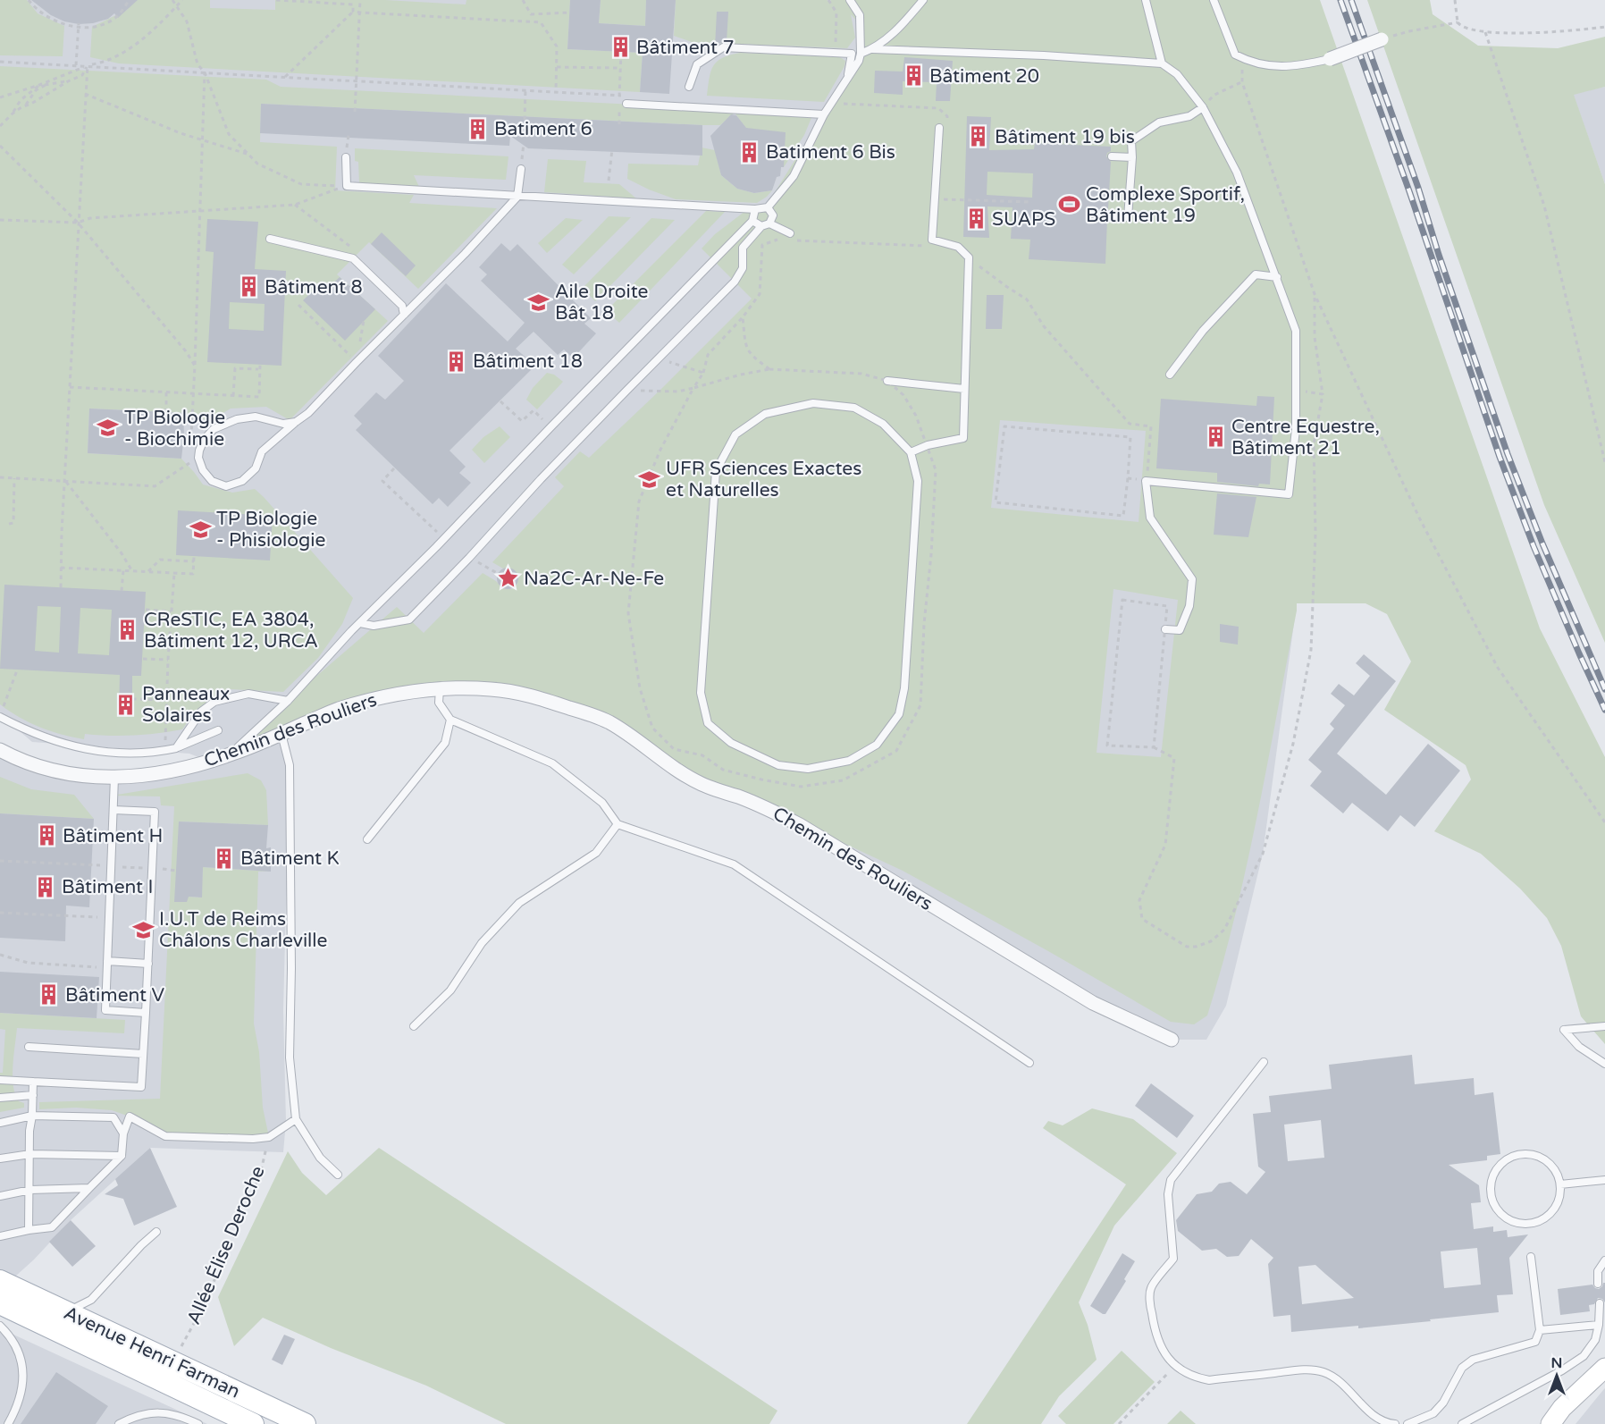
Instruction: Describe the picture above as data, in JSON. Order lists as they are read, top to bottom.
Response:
{
  "streets": {
    "main road": ["Avenue Henri Farman"],
    "street": ["Chemin des Rouliers"],
    "path": ["Allée Élise Deroche"]
  },
  "places": {
    "building": [
      "Bâtiment 7",
      "Bâtiment 20",
      "Batiment 6",
      "Bâtiment 19 bis",
      "Batiment 6 Bis",
      "SUAPS",
      "Bâtiment 8",
      "Bâtiment 18",
      "Centre Equestre, Bâtiment 21",
      "CReSTIC, EA 3804, Bâtiment 12, URCA",
      "Panneaux Solaires",
      "Bâtiment H",
      "Bâtiment K",
      "Bâtiment I",
      "Bâtiment V"
    ],
    "sports": ["Complexe Sportif, Bâtiment 19"],
    "school or university": [
      "Aile Droite Bât 18",
      "TP Biologie - Biochimie",
      "UFR Sciences Exactes et Naturelles",
      "TP Biologie - Phisiologie",
      "I.U.T de Reims Châlons Charleville"
    ],
    "place": ["Na2C-Ar-Ne-Fe"]
  },
  "north": "top"
}
